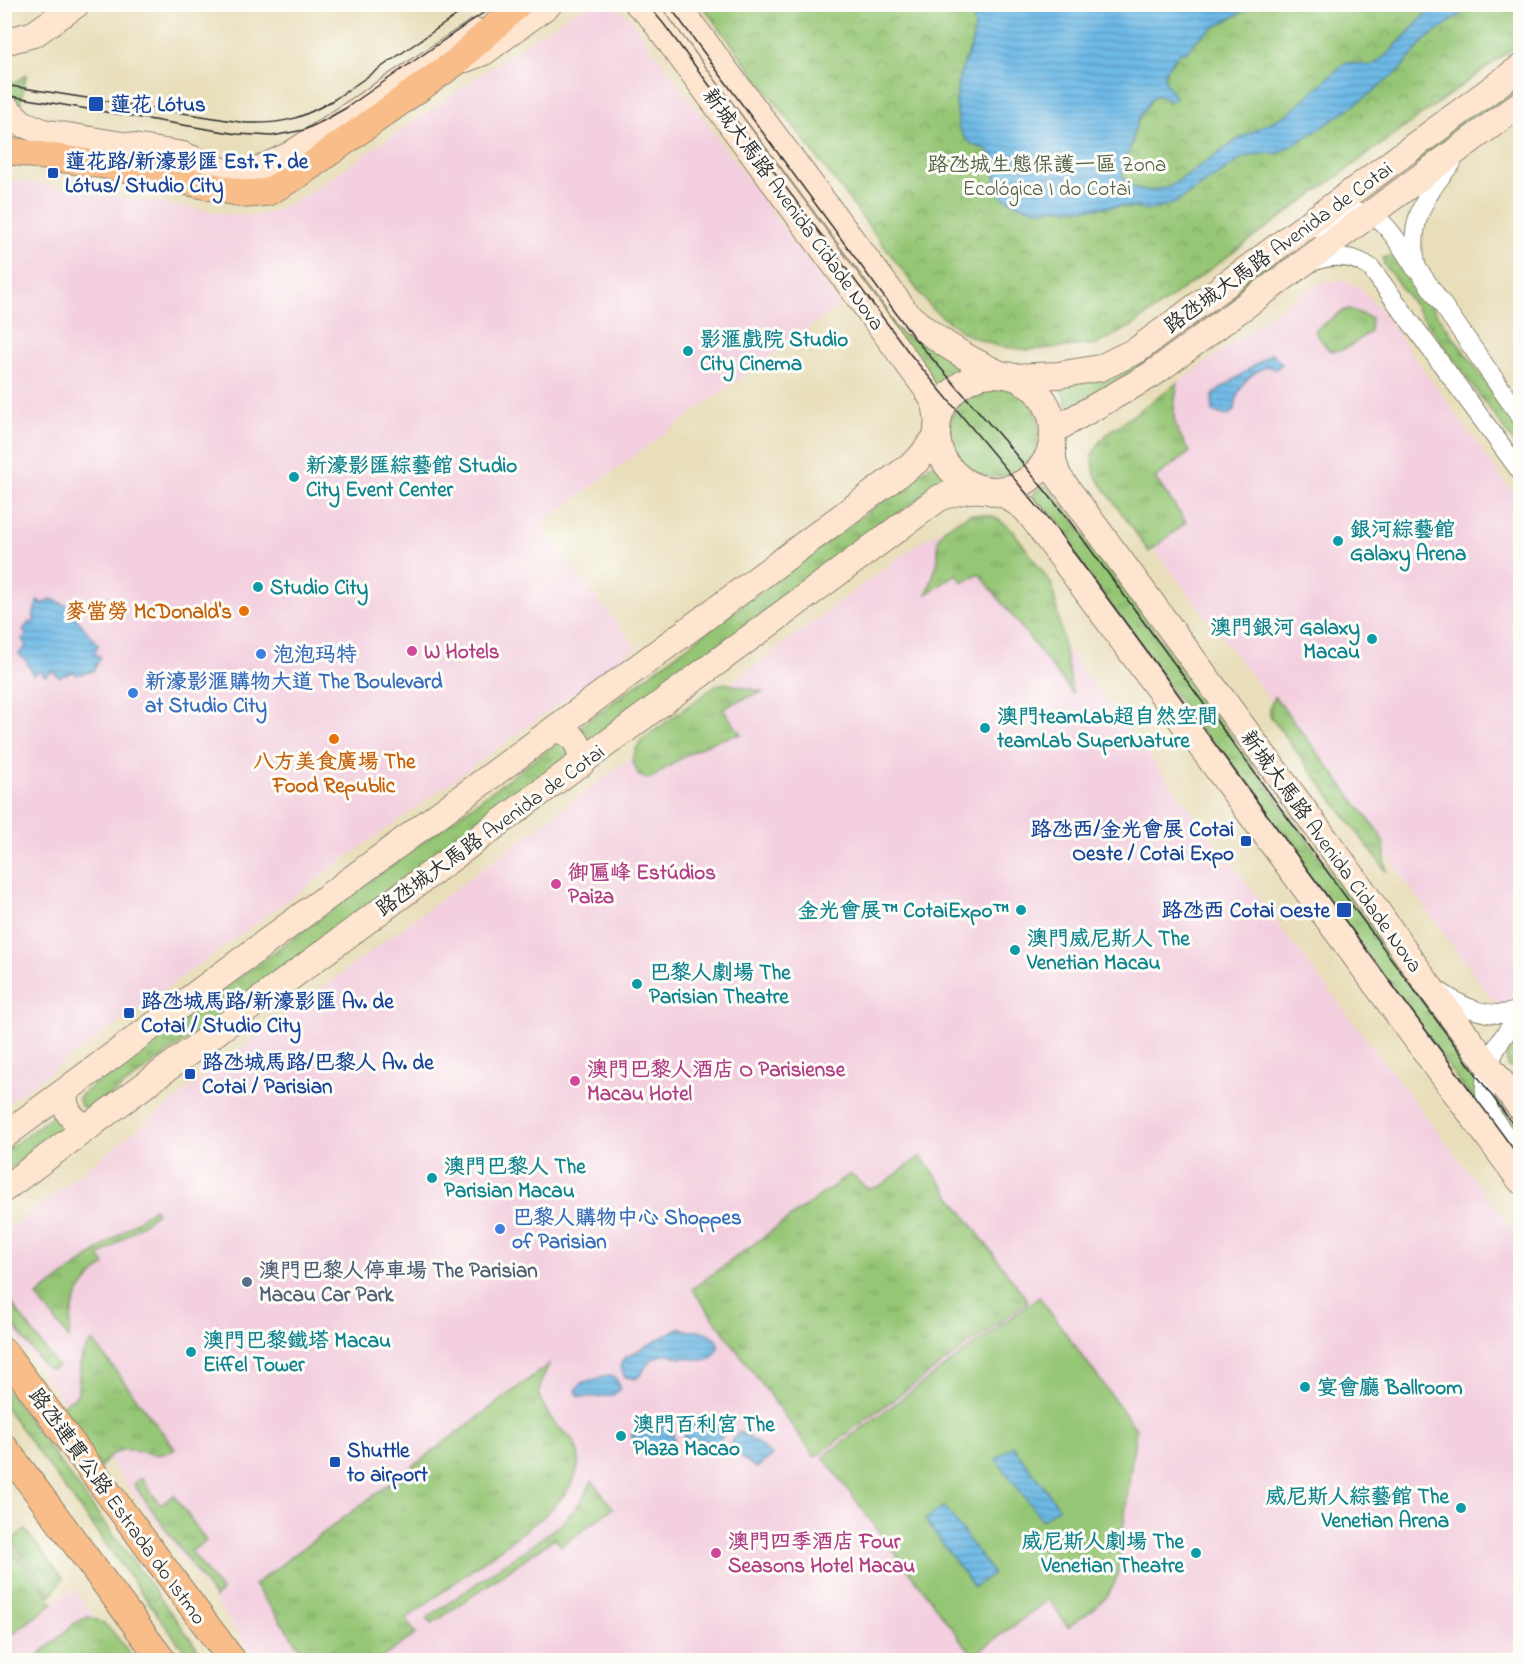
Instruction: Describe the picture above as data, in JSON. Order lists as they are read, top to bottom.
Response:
{
  "streets": {
    "main road": ["新城大馬路 Avenida Cidade Nova", "路氹城大馬路 Avenida de Cotai", "路氹連貫公路 Estrada do Istmo"]
  },
  "crossings": [
    ["新城大馬路 Avenida Cidade Nova", "路氹城大馬路 Avenida de Cotai"]
  ],
  "parks": ["路氹城生態保護一區 Zona Ecológica I do Cotai"],
  "places": {
    "transit": [
      "蓮花 Lótus",
      "蓮花路/新濠影匯 Est. F. de Lótus/ Studio City",
      "路氹西/金光會展 Cotai Oeste / Cotai Expo",
      "路氹西 Cotai Oeste",
      "路氹城馬路/新濠影匯 Av. de Cotai / Studio City",
      "路氹城馬路/巴黎人 Av. de Cotai / Parisian",
      "Shuttle to airport"
    ],
    "other": [
      "影滙戲院 Studio City Cinema",
      "新濠影匯綜藝館 Studio City Event Center",
      "銀河綜藝館 Galaxy Arena",
      "Studio City",
      "麥當勞 McDonald's",
      "澳門銀河 Galaxy Macau",
      "W Hotels",
      "泡泡玛特",
      "新濠影滙購物大道 The Boulevard at Studio City",
      "澳門teamLab超自然空間 teamLab SuperNature",
      "八方美食廣場 The Food Republic",
      "御匾峰 Estúdios Paiza",
      "金光會展™ CotaiExpo™",
      "澳門威尼斯人 The Venetian Macau",
      "巴黎人劇場 The Parisian Theatre",
      "澳門巴黎人酒店 O Parisiense Macau Hotel",
      "澳門巴黎人 The Parisian Macau",
      "巴黎人購物中心 Shoppes of Parisian",
      "澳門巴黎人停車場 The Parisian Macau Car Park",
      "澳門巴黎鐵塔 Macau Eiffel Tower",
      "宴會廳 Ballroom",
      "澳門百利宮 The Plaza Macao",
      "威尼斯人綜藝館 The Venetian Arena",
      "澳門四季酒店 Four Seasons Hotel Macau",
      "威尼斯人劇場 The Venetian Theatre"
    ]
  }
}
